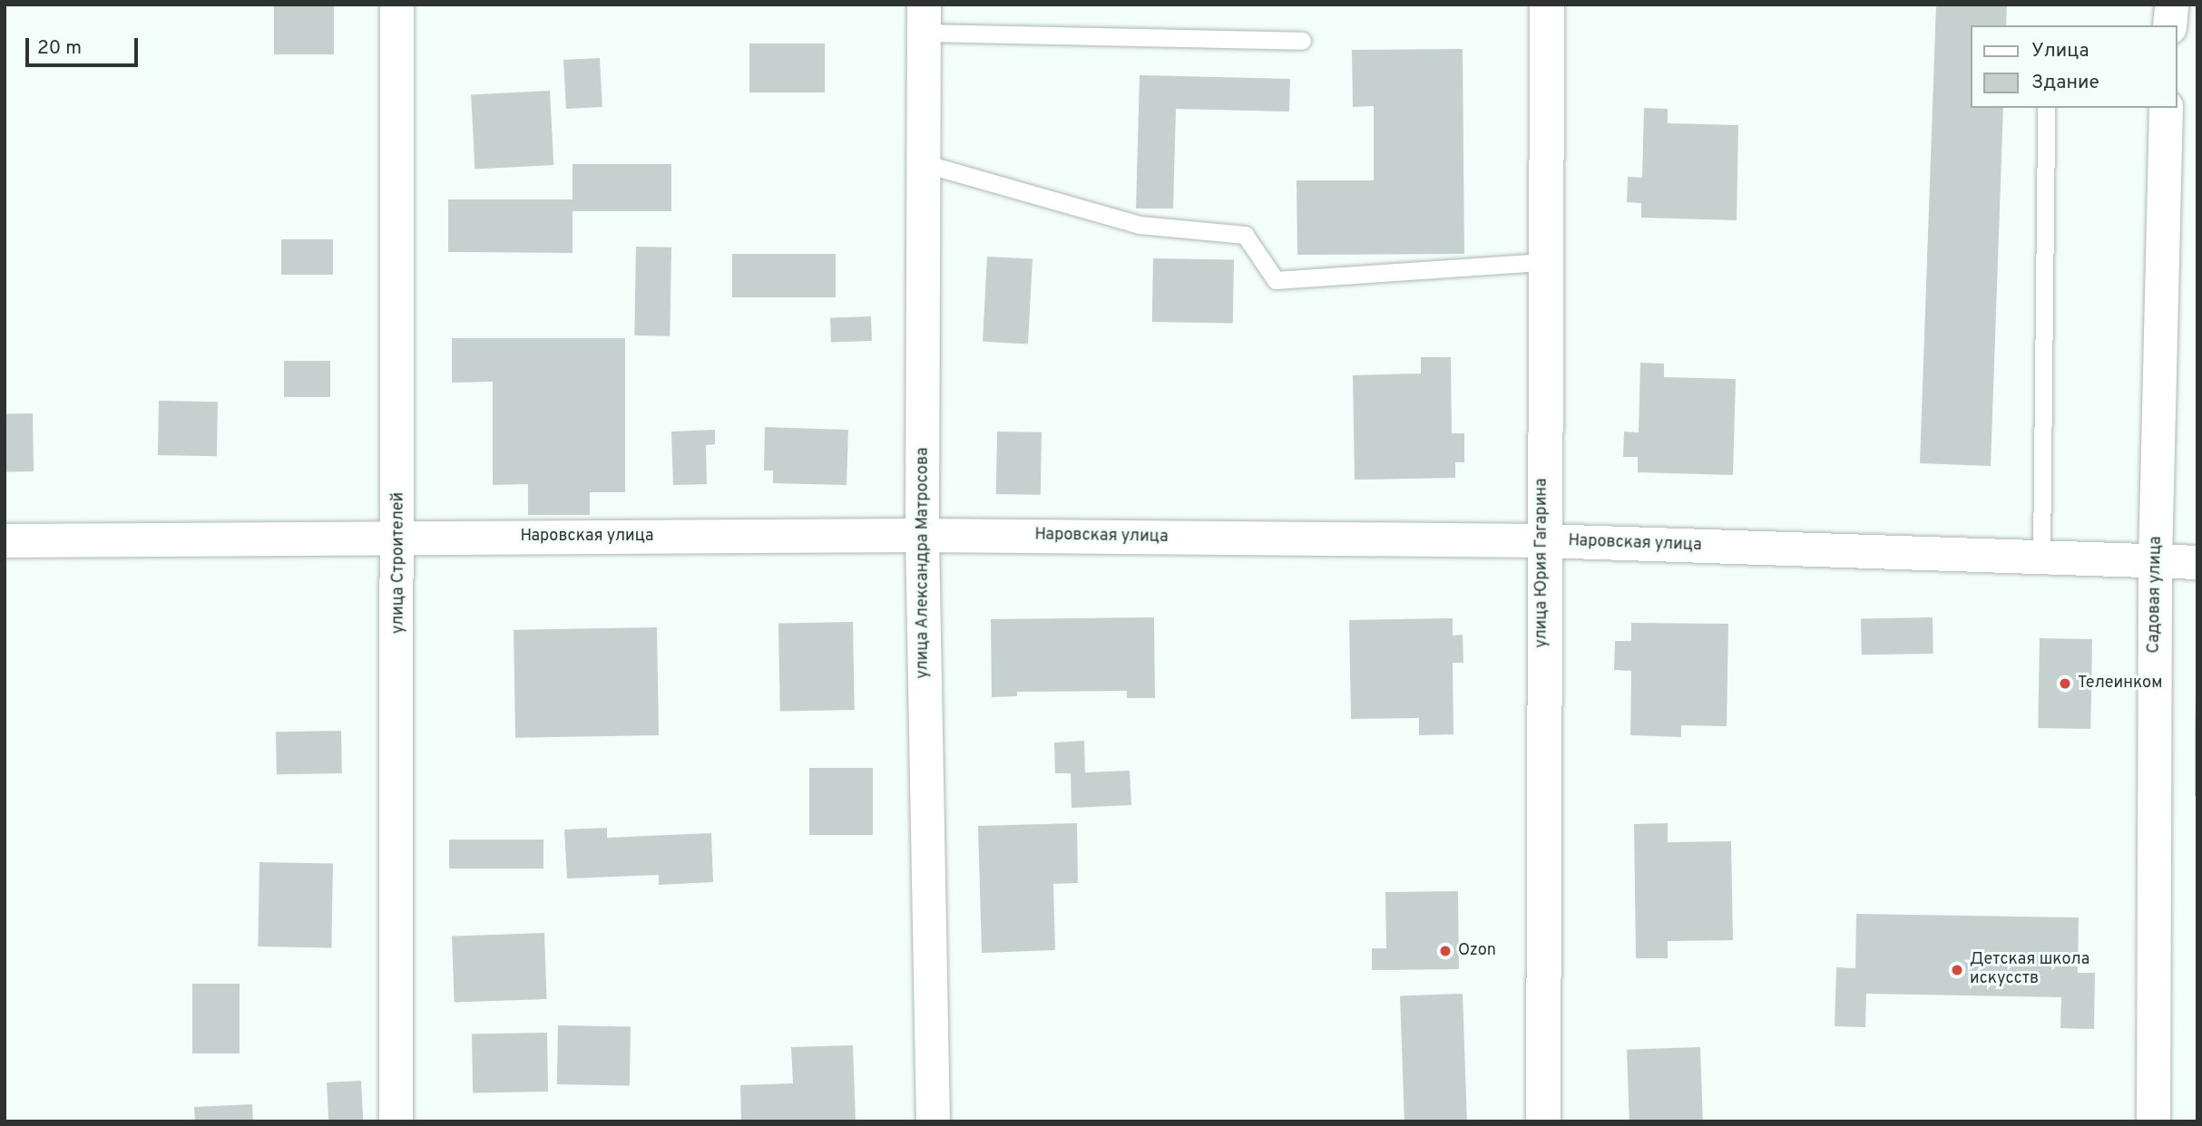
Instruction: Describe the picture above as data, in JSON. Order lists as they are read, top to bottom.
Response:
{
  "streets": {
    "street": [
      "Наровская улица",
      "улица Строителей",
      "улица Александра Матросова",
      "улица Юрия Гагарина",
      "Садовая улица"
    ]
  },
  "crossings": [
    ["Наровская улица", "улица Строителей"],
    ["Наровская улица", "улица Александра Матросова"],
    ["Наровская улица", "улица Юрия Гагарина"],
    ["Наровская улица", "Садовая улица"]
  ],
  "places": ["Телеинком", "Ozon", "Детская школа искусств"],
  "legend": ["Улица", "Здание"],
  "scale_bar": "20 m"
}
